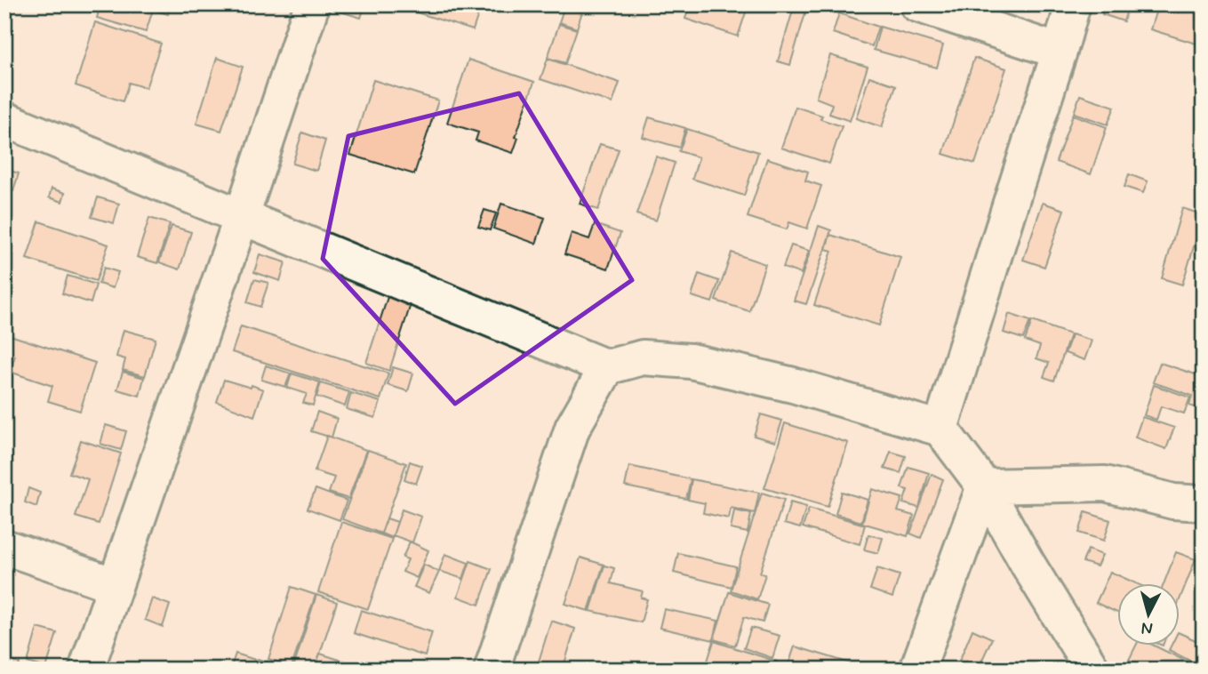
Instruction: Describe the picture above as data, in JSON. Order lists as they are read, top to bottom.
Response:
{
  "north": "bottom"
}
